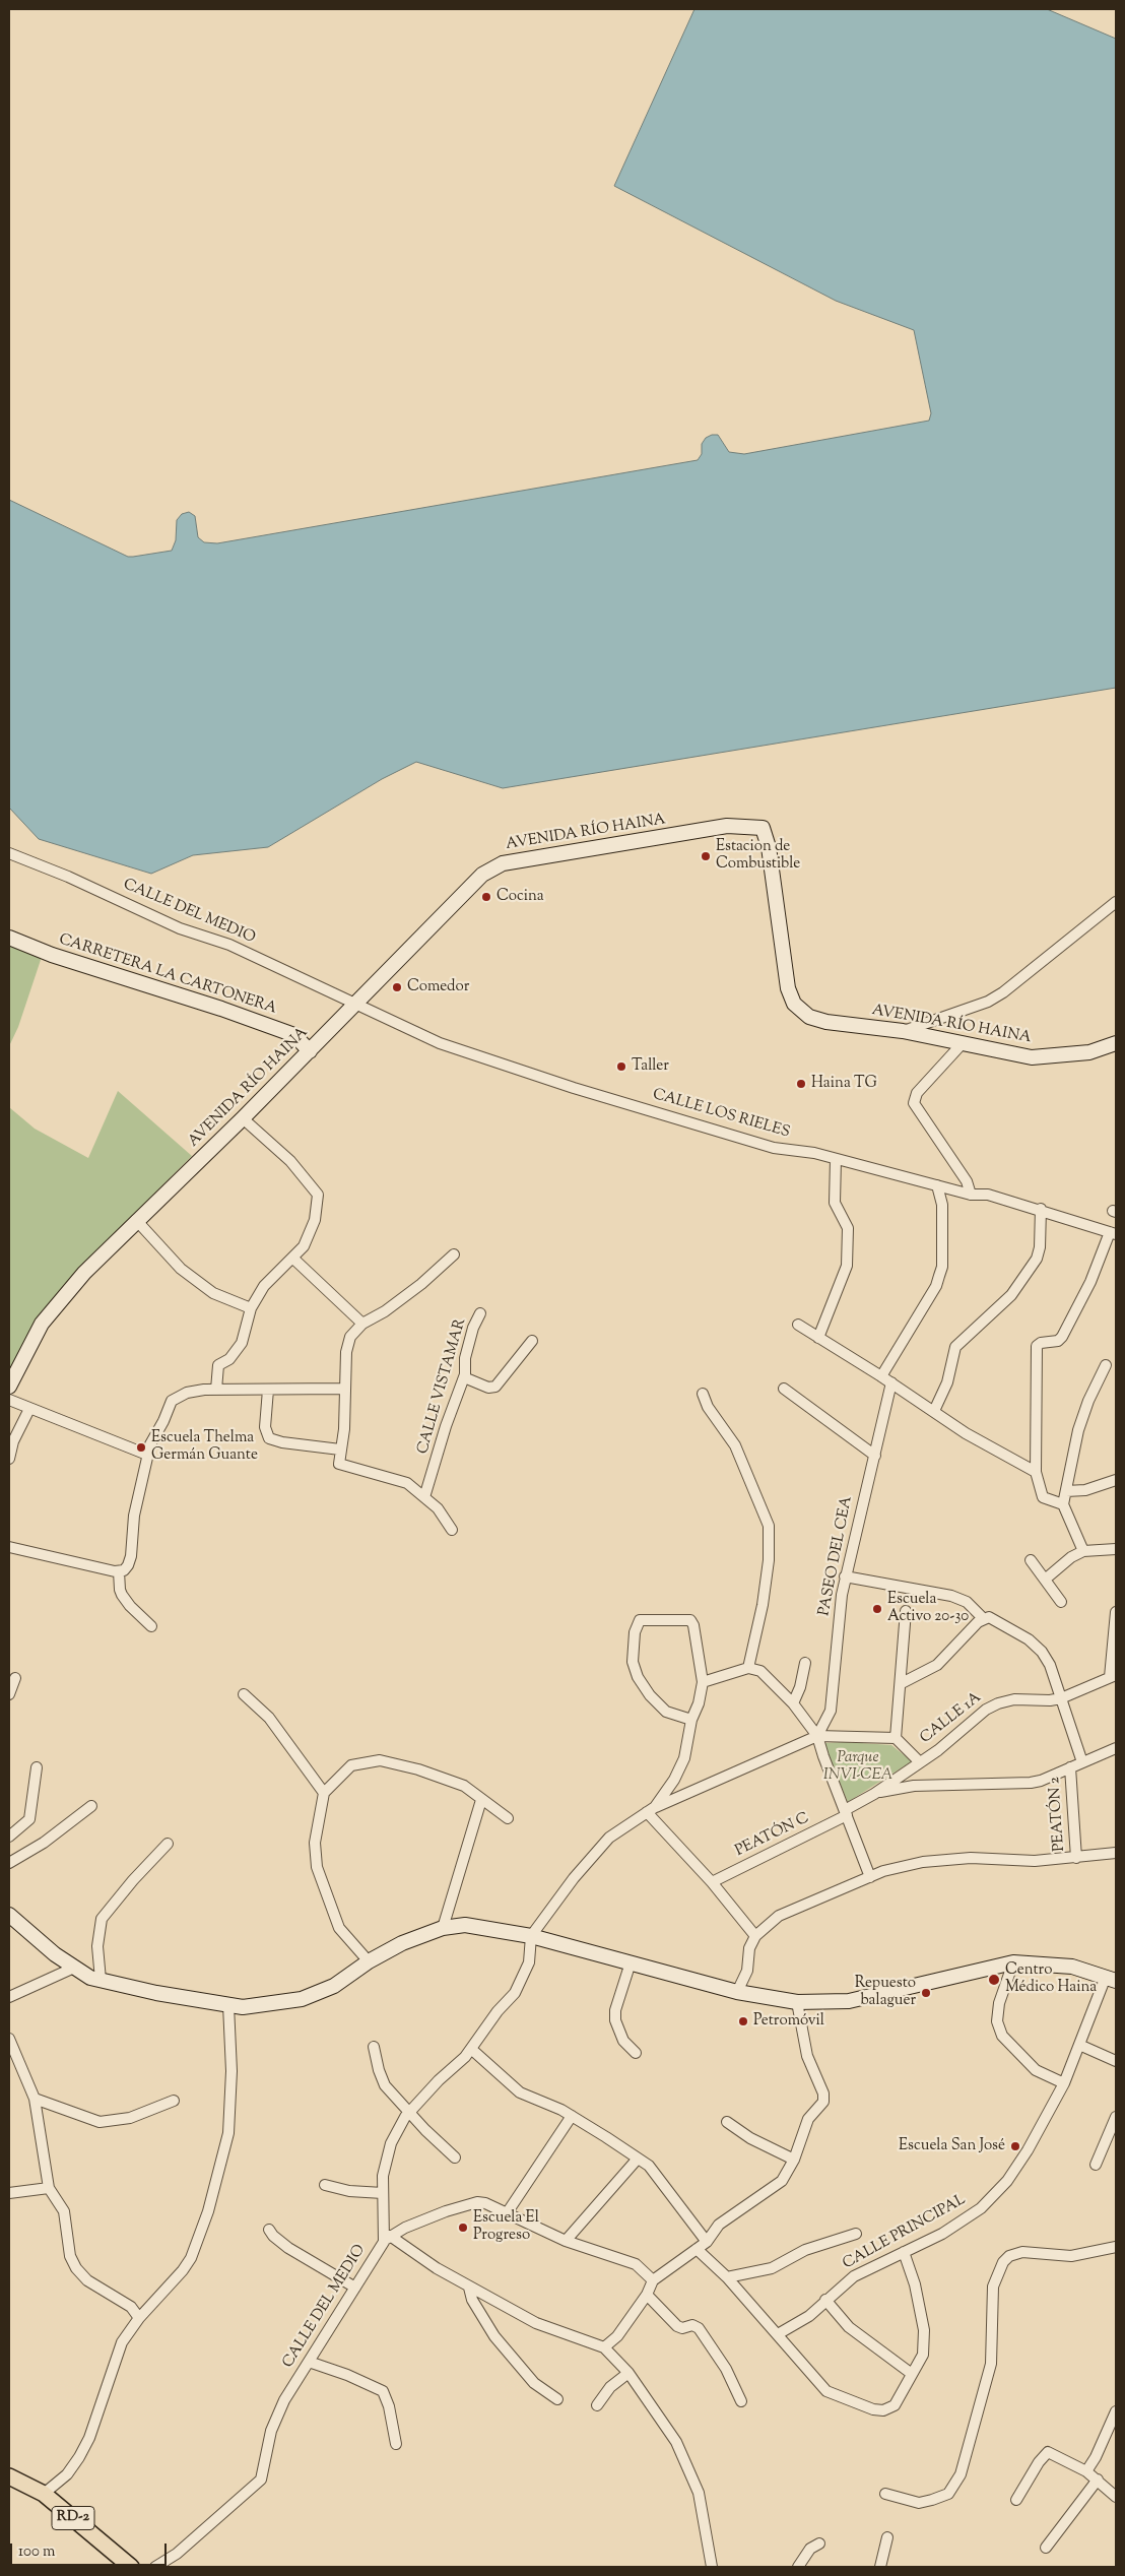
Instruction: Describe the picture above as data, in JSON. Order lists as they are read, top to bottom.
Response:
{
  "streets": {
    "main road": ["RD-2"],
    "street": [
      "AVENIDA RÍO HAINA",
      "CALLE DEL MEDIO",
      "CARRETERA LA CARTONERA",
      "CALLE LOS RIELES",
      "CALLE VISTAMAR",
      "PASEO DEL CEA",
      "CALLE 1A",
      "PEATÓN 2",
      "PEATÓN C",
      "CALLE PRINCIPAL"
    ]
  },
  "crossings": [
    ["AVENIDA RÍO HAINA", "CALLE DEL MEDIO"],
    ["AVENIDA RÍO HAINA", "CARRETERA LA CARTONERA"],
    ["AVENIDA RÍO HAINA", "CALLE LOS RIELES"],
    ["CALLE DEL MEDIO", "CALLE LOS RIELES"],
    ["CALLE 1A", "PEATÓN C"]
  ],
  "parks": ["Parque INVI-CEA"],
  "places": [
    "Estacion de Combustible",
    "Cocina",
    "Comedor",
    "Taller",
    "Haina TG",
    "Escuela Thelma Germán Guante",
    "Escuela Activo 20-30",
    "Centro Médico Haina",
    "Repuesto balaguer",
    "Petromóvil",
    "Escuela San José",
    "Escuela El Progreso"
  ],
  "scale_bar": "100 m"
}
